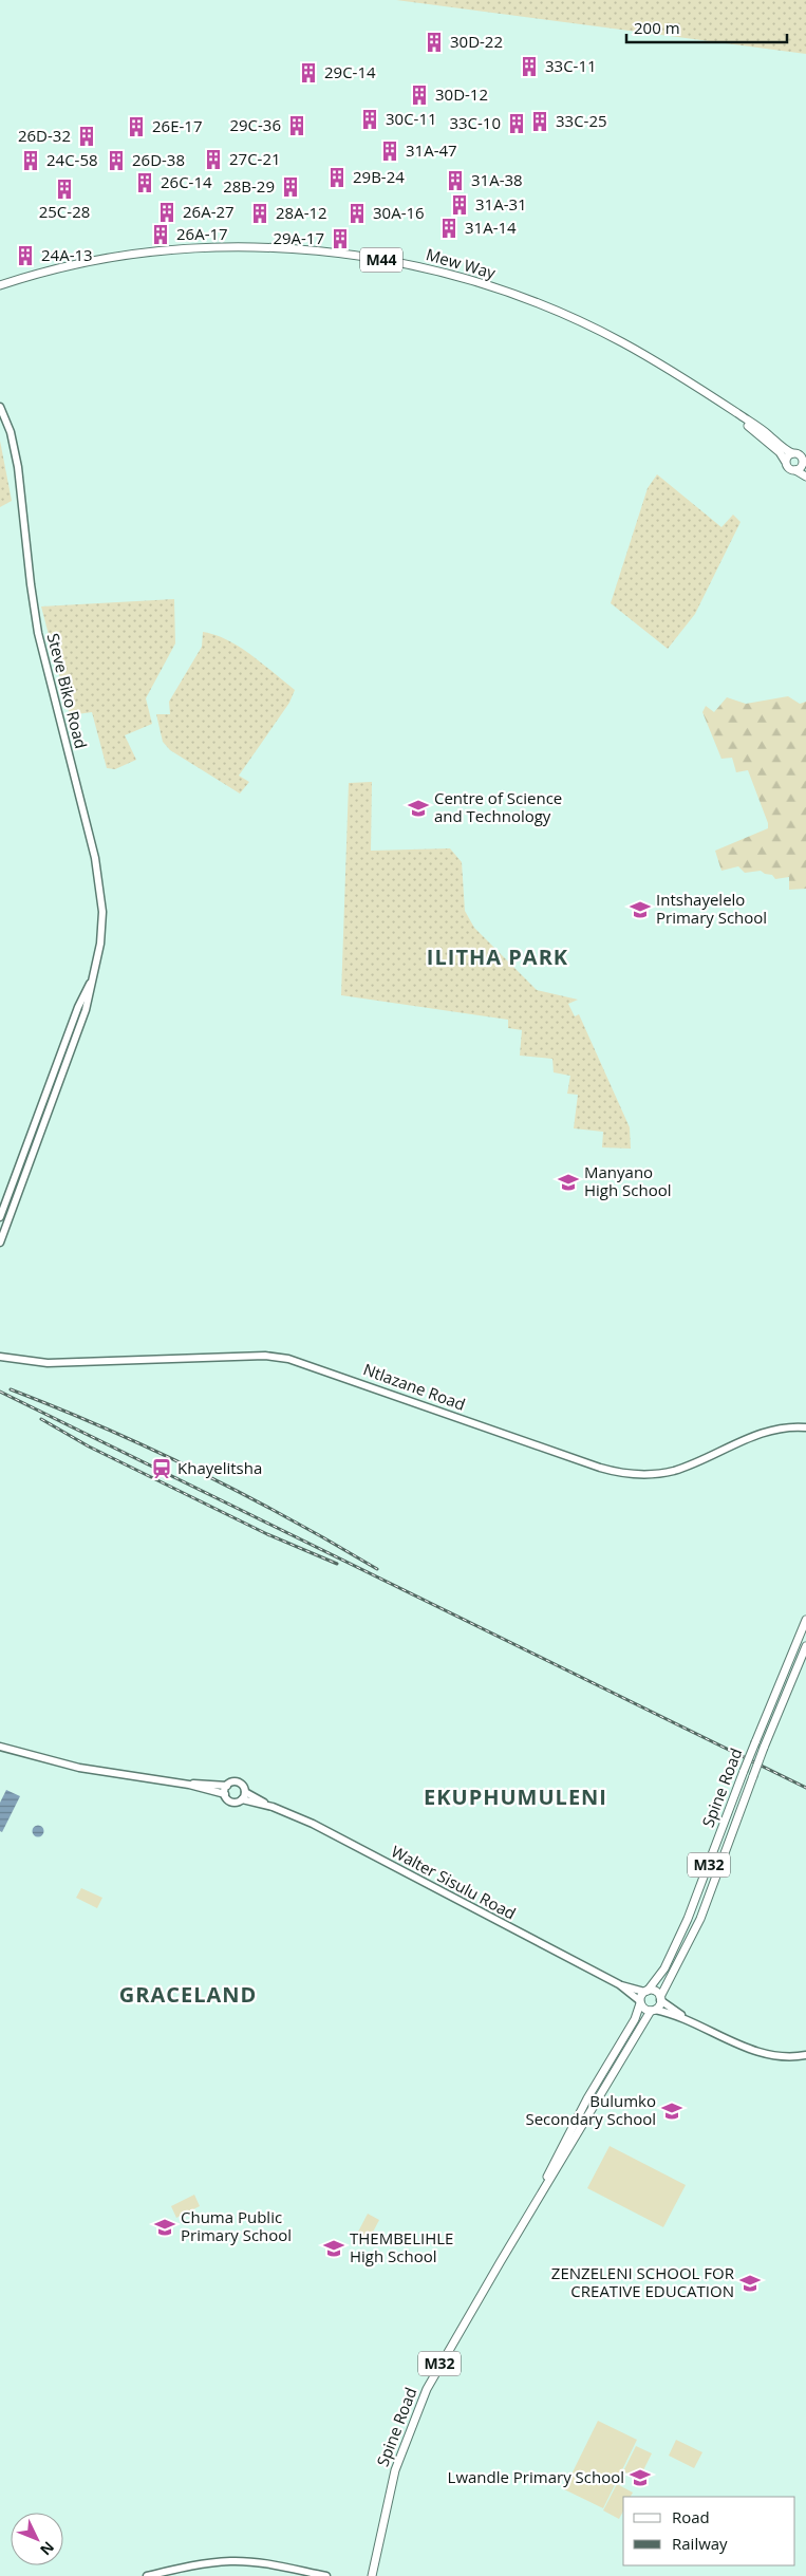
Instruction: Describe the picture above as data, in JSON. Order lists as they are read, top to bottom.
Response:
{
  "streets": {
    "main road": [
      "M44",
      "Mew Way",
      "Spine Road",
      "M32"
    ],
    "street": ["Steve Biko Road", "Ntlazane Road", "Walter Sisulu Road"]
  },
  "crossings": [
    ["Spine Road", "Walter Sisulu Road"]
  ],
  "districts": ["ILITHA PARK", "EKUPHUMULENI", "GRACELAND"],
  "places": {
    "building": [
      "30D-22",
      "33C-11",
      "29C-14",
      "30D-12",
      "30C-11",
      "33C-25",
      "33C-10",
      "29C-36",
      "26E-17",
      "26D-32",
      "31A-47",
      "27C-21",
      "24C-58",
      "26D-38",
      "29B-24",
      "31A-38",
      "26C-14",
      "28B-29",
      "25C-28",
      "31A-31",
      "26A-27",
      "28A-12",
      "30A-16",
      "31A-14",
      "26A-17",
      "29A-17",
      "24A-13"
    ],
    "school or university": [
      "Centre of Science and Technology",
      "Intshayelelo Primary School",
      "Manyano High School",
      "Bulumko Secondary School",
      "Chuma Public Primary School",
      "THEMBELIHLE High School",
      "ZENZELENI SCHOOL FOR CREATIVE EDUCATION",
      "Lwandle Primary School"
    ],
    "station": ["Khayelitsha"]
  },
  "legend": ["Road", "Railway"],
  "scale_bar": "200 m",
  "north": "bottom right"
}
